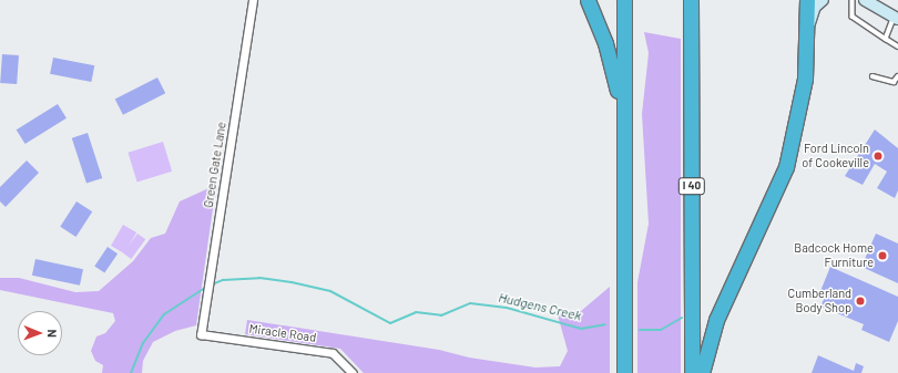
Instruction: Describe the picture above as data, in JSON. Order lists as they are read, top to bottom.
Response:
{
  "streets": {
    "highway": ["I 40"],
    "street": ["Green Gate Lane", "Miracle Road"]
  },
  "crossings": [
    ["Green Gate Lane", "Miracle Road"]
  ],
  "water": ["Hudgens Creek"],
  "places": ["Ford Lincoln of Cookeville", "Badcock Home Furniture", "Cumberland Body Shop"],
  "north": "right"
}
